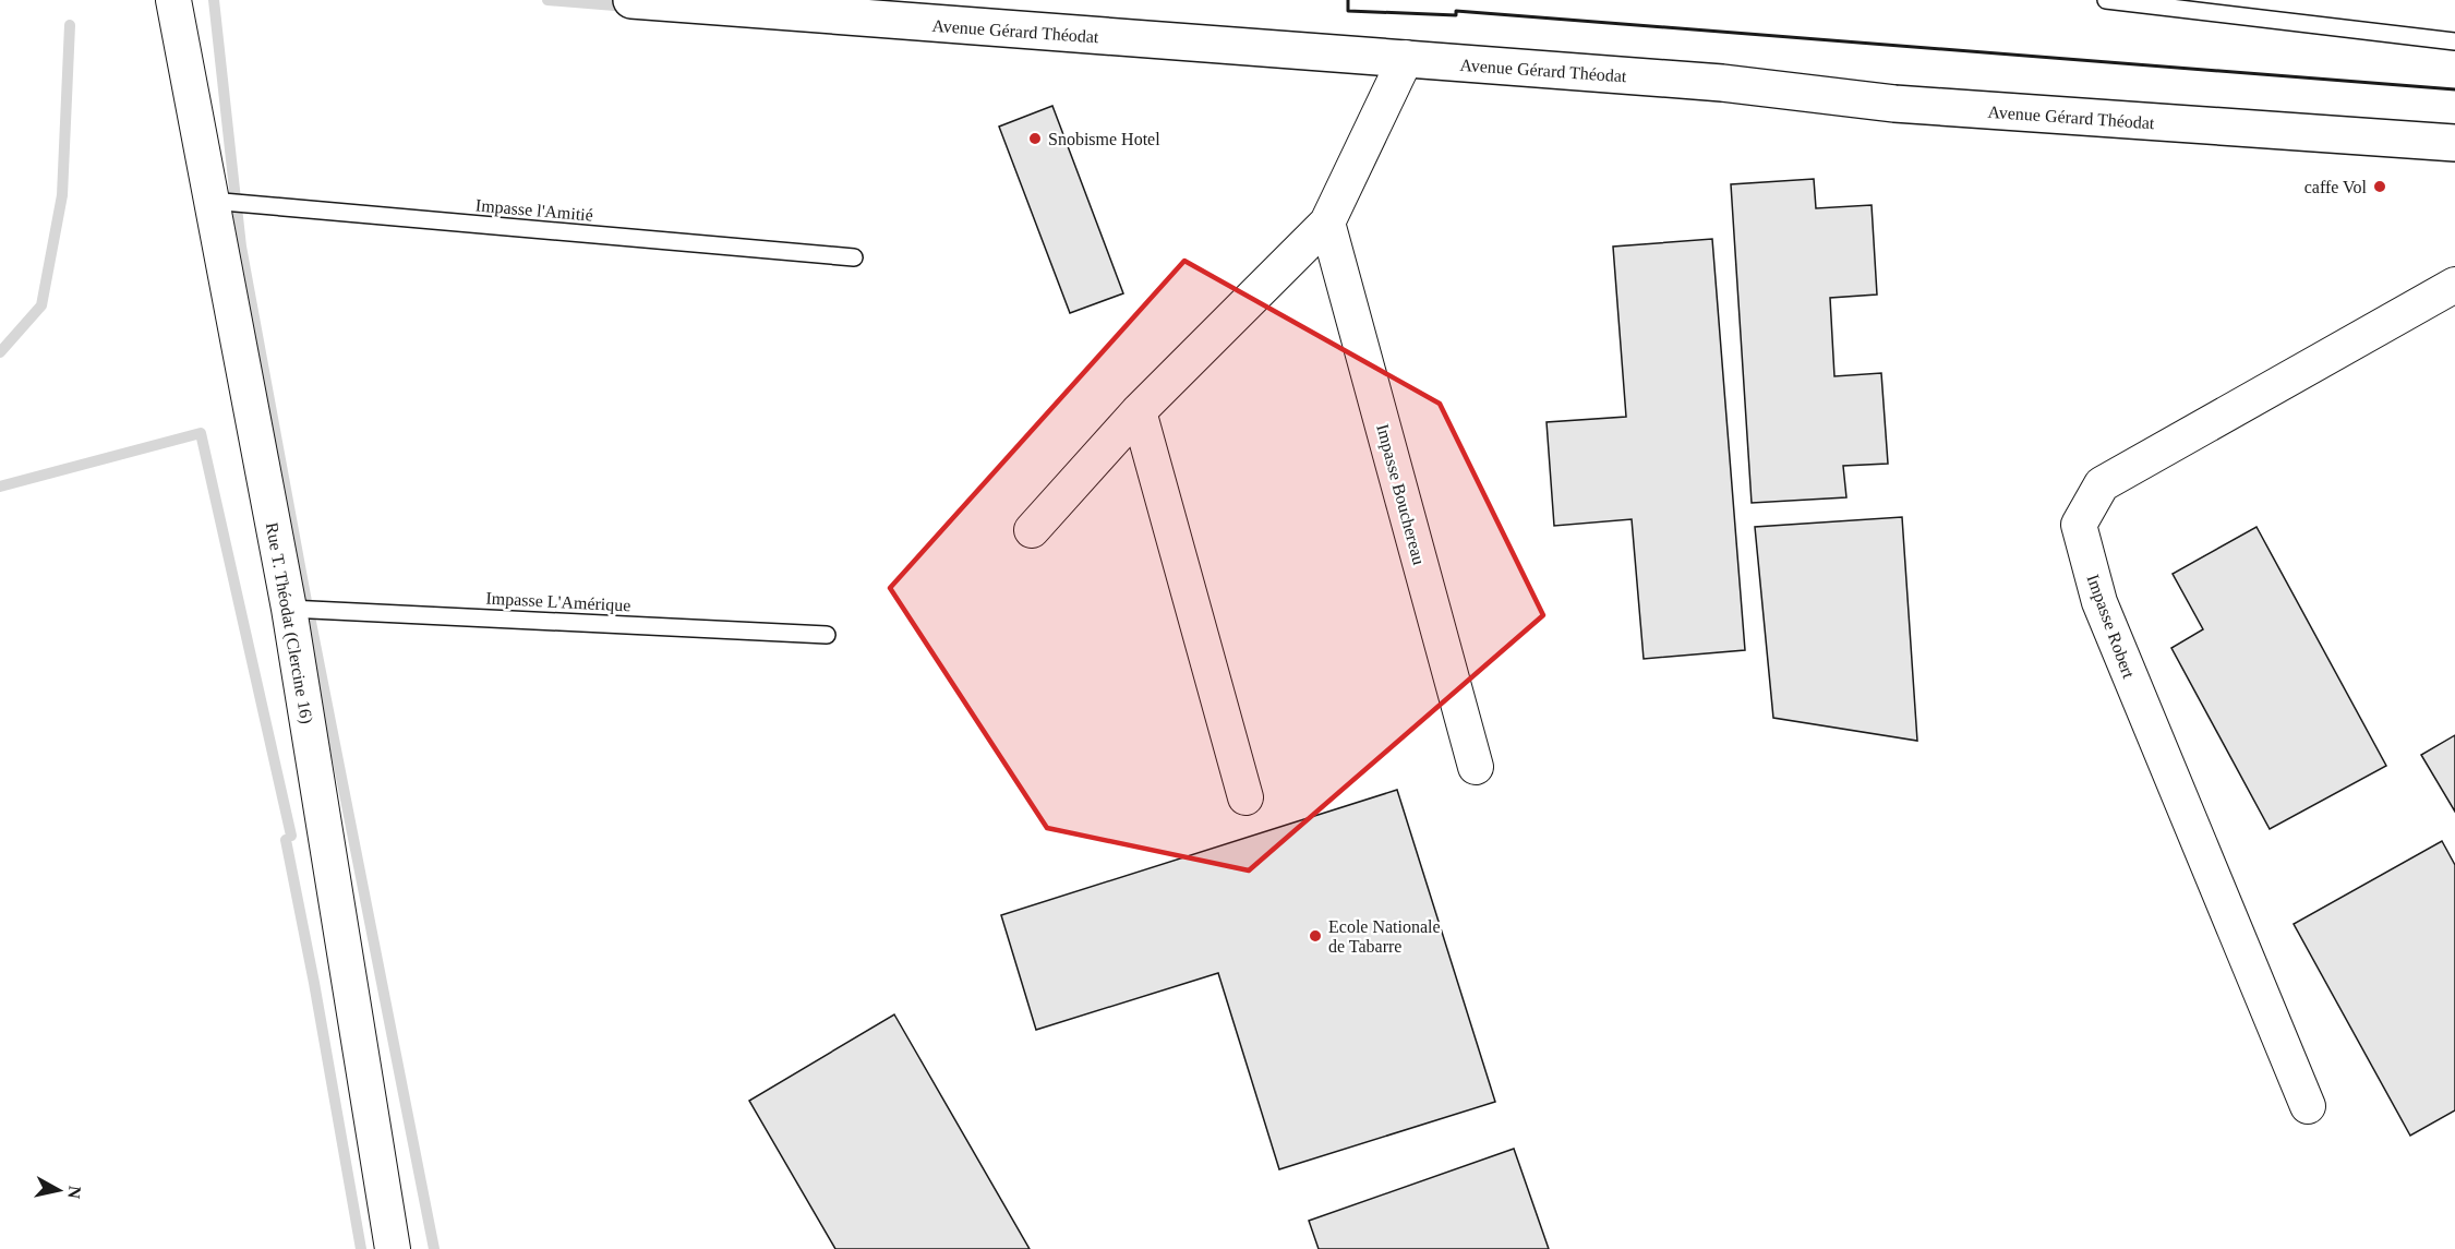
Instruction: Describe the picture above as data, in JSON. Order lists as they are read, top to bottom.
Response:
{
  "streets": {
    "street": [
      "Avenue Gérard Théodat",
      "Impasse Bouchereau",
      "Rue T. Théodat (Clercine 16)",
      "Impasse Robert"
    ],
    "lane": ["Impasse l'Amitié", "Impasse L'Amérique"]
  },
  "crossings": [
    ["Impasse l'Amitié", "Rue T. Théodat (Clercine 16)"],
    ["Impasse L'Amérique", "Rue T. Théodat (Clercine 16)"]
  ],
  "places": ["Snobisme Hotel", "caffe Vol", "Ecole Nationale de Tabarre"],
  "north": "right"
}
